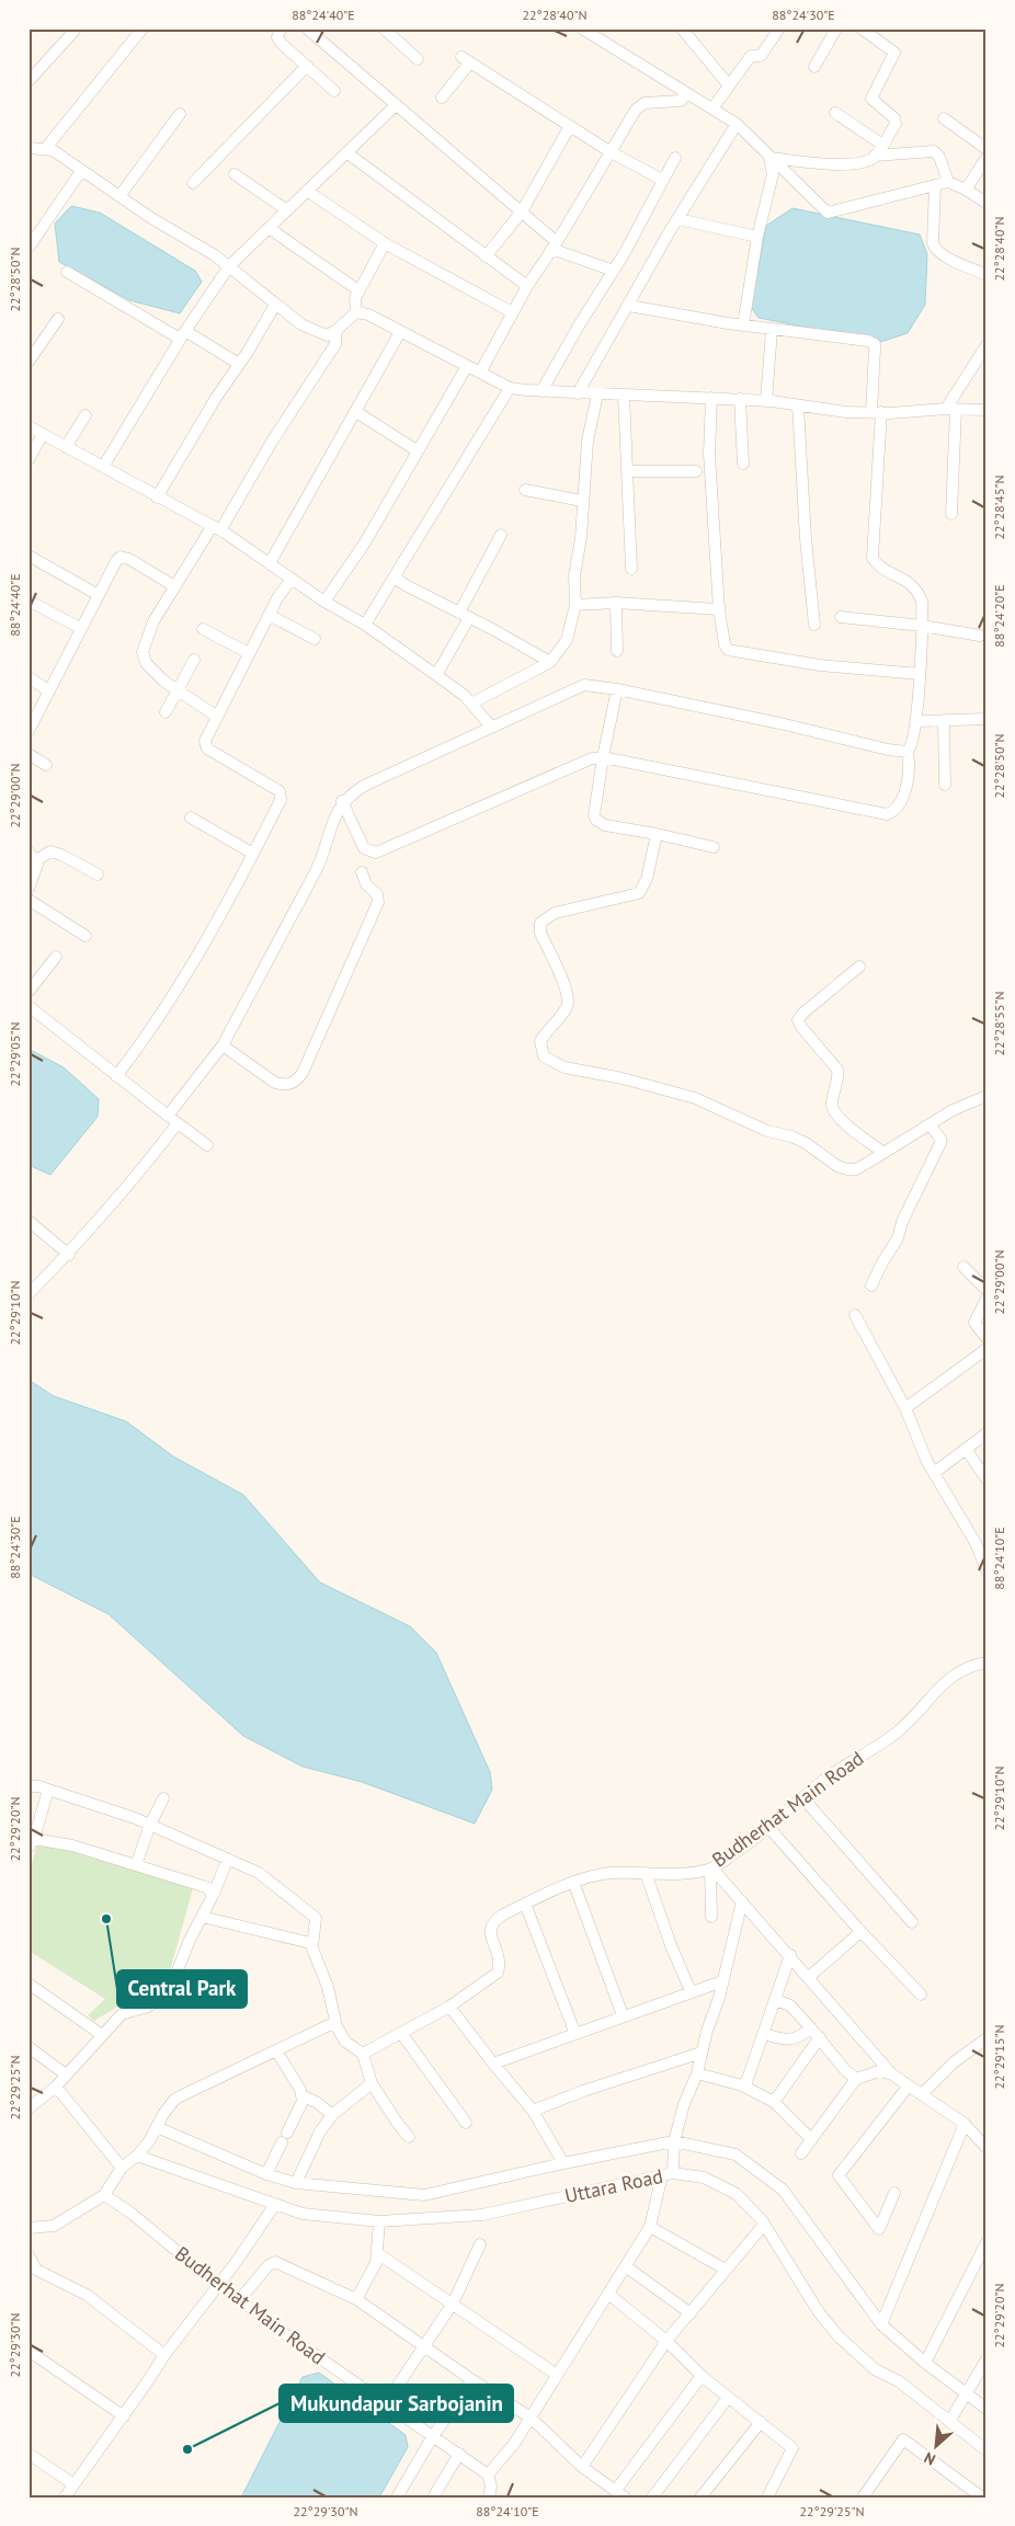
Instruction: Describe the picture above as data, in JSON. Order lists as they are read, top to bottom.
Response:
{
  "streets": {
    "street": ["Budherhat Main Road", "Uttara Road"]
  },
  "places": ["Central Park", "Mukundapur Sarbojanin"],
  "north": "bottom left",
  "coordinates": [
    "88°24'40\"E",
    "22°28'40\"N",
    "88°24'30\"E",
    "22°28'50\"N",
    "22°28'45\"N",
    "88°24'20\"E",
    "22°29'00\"N",
    "22°28'55\"N",
    "22°29'05\"N",
    "22°29'10\"N",
    "88°24'10\"E",
    "22°29'20\"N",
    "22°29'15\"N",
    "22°29'25\"N",
    "22°29'30\"N"
  ]
}
